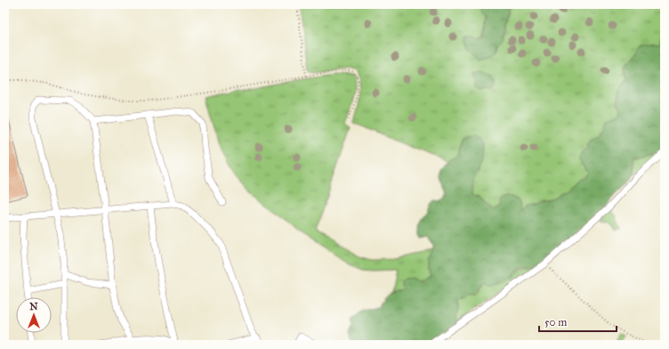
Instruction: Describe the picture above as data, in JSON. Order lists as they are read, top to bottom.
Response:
{
  "scale_bar": "50 m",
  "north": "top"
}
